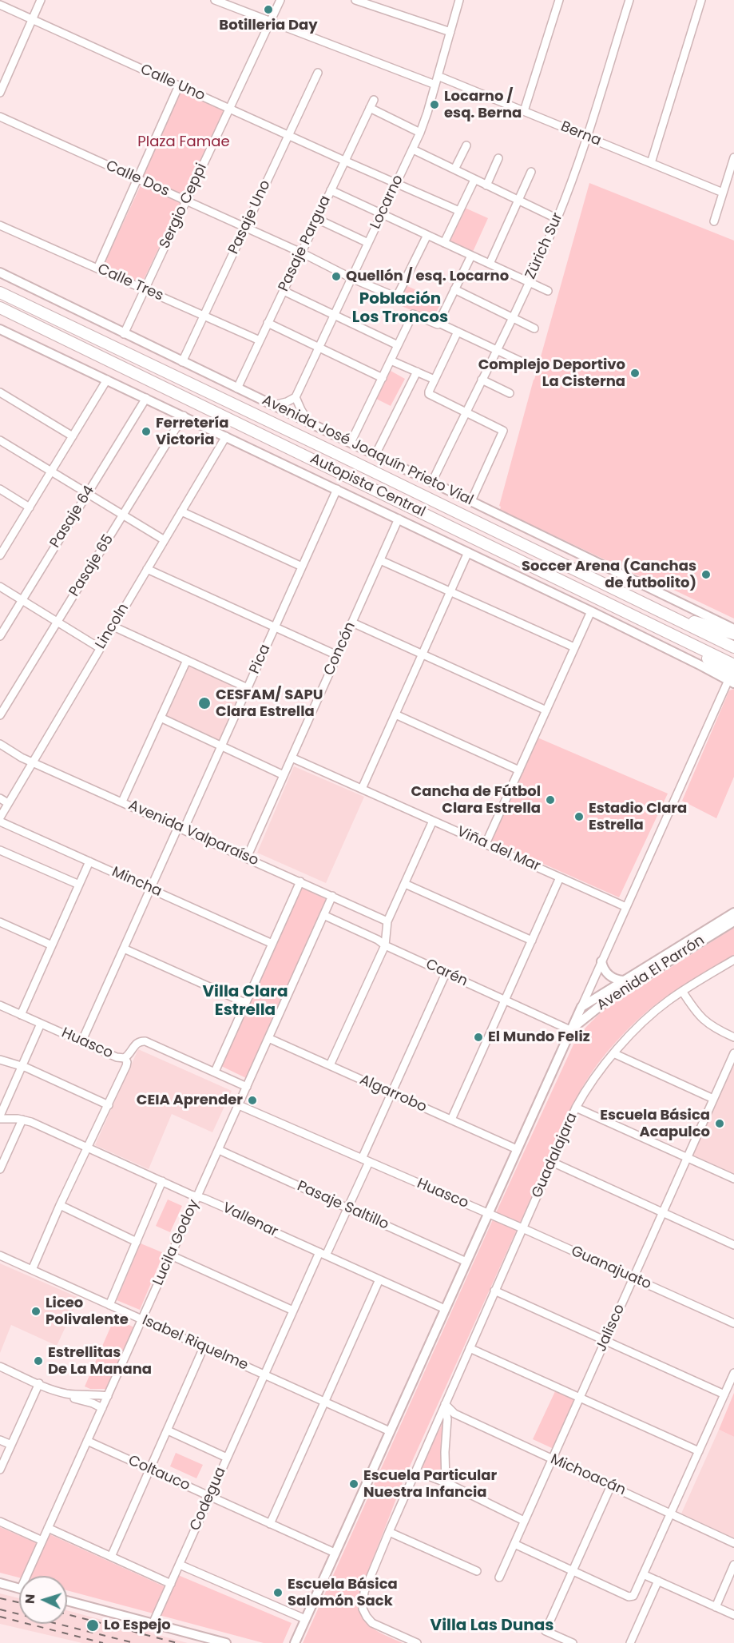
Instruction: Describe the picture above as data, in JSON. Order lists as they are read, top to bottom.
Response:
{
  "streets": {
    "highway": ["Autopista Central"],
    "main road": ["Avenida José Joaquín Prieto Vial", "Avenida El Parrón"],
    "street": [
      "Calle Uno",
      "Berna",
      "Calle Dos",
      "Locarno",
      "Sergio Ceppi",
      "Pasaje Uno",
      "Pasaje Pargua",
      "Zürich Sur",
      "Calle Tres",
      "Pasaje 64",
      "Pasaje 65",
      "Lincoln",
      "Concón",
      "Pica",
      "Avenida Valparaíso",
      "Viña del Mar",
      "Mincha",
      "Carén",
      "Huasco",
      "Algarrobo",
      "Guadalajara",
      "Pasaje Saltillo",
      "Vallenar",
      "Lucila Godoy",
      "Guanajuato",
      "Jalisco",
      "Isabel Riquelme",
      "Coltauco",
      "Michoacán",
      "Codegua"
    ]
  },
  "crossings": [
    ["Calle Uno", "Locarno"],
    ["Calle Uno", "Sergio Ceppi"],
    ["Calle Uno", "Pasaje Uno"],
    ["Calle Uno", "Pasaje Pargua"],
    ["Berna", "Locarno"],
    ["Berna", "Zürich Sur"],
    ["Calle Dos", "Locarno"],
    ["Calle Dos", "Sergio Ceppi"],
    ["Calle Dos", "Pasaje Uno"],
    ["Calle Dos", "Pasaje Pargua"],
    ["Sergio Ceppi", "Calle Tres"],
    ["Sergio Ceppi", "Avenida José Joaquín Prieto Vial"],
    ["Pasaje Uno", "Calle Tres"],
    ["Pasaje Uno", "Avenida José Joaquín Prieto Vial"],
    ["Pasaje Pargua", "Calle Tres"],
    ["Pasaje Pargua", "Avenida José Joaquín Prieto Vial"],
    ["Zürich Sur", "Avenida José Joaquín Prieto Vial"],
    ["Lincoln", "Avenida Valparaíso"],
    ["Concón", "Avenida Valparaíso"],
    ["Concón", "Viña del Mar"],
    ["Pica", "Avenida Valparaíso"],
    ["Pica", "Mincha"],
    ["Pica", "Huasco"],
    ["Avenida Valparaíso", "Lucila Godoy"],
    ["Carén", "Avenida El Parrón"],
    ["Carén", "Lucila Godoy"],
    ["Carén", "Codegua"],
    ["Huasco", "Lucila Godoy"],
    ["Huasco", "Guanajuato"],
    ["Huasco", "Codegua"],
    ["Algarrobo", "Lucila Godoy"],
    ["Algarrobo", "Codegua"],
    ["Guadalajara", "Guanajuato"],
    ["Guadalajara", "Michoacán"],
    ["Pasaje Saltillo", "Lucila Godoy"],
    ["Pasaje Saltillo", "Codegua"],
    ["Vallenar", "Lucila Godoy"],
    ["Vallenar", "Codegua"],
    ["Lucila Godoy", "Isabel Riquelme"],
    ["Lucila Godoy", "Coltauco"],
    ["Guanajuato", "Jalisco"],
    ["Jalisco", "Michoacán"],
    ["Isabel Riquelme", "Codegua"],
    ["Coltauco", "Codegua"]
  ],
  "districts": ["Población Los Troncos", "Villa Clara Estrella", "Villa Las Dunas"],
  "parks": ["Plaza Famae"],
  "places": [
    "Botilleria Day",
    "Locarno / esq. Berna",
    "Quellón / esq. Locarno",
    "Complejo Deportivo La Cisterna",
    "Ferretería Victoria",
    "Soccer Arena (Canchas de futbolito)",
    "CESFAM/ SAPU Clara Estrella",
    "Cancha de Fútbol Clara Estrella",
    "Estadio Clara Estrella",
    "El Mundo Feliz",
    "CEIA Aprender",
    "Escuela Básica Acapulco",
    "Liceo Polivalente",
    "Estrellitas De La Manana",
    "Escuela Particular Nuestra Infancia",
    "Escuela Básica Salomón Sack",
    "Lo Espejo"
  ],
  "north": "left"
}
